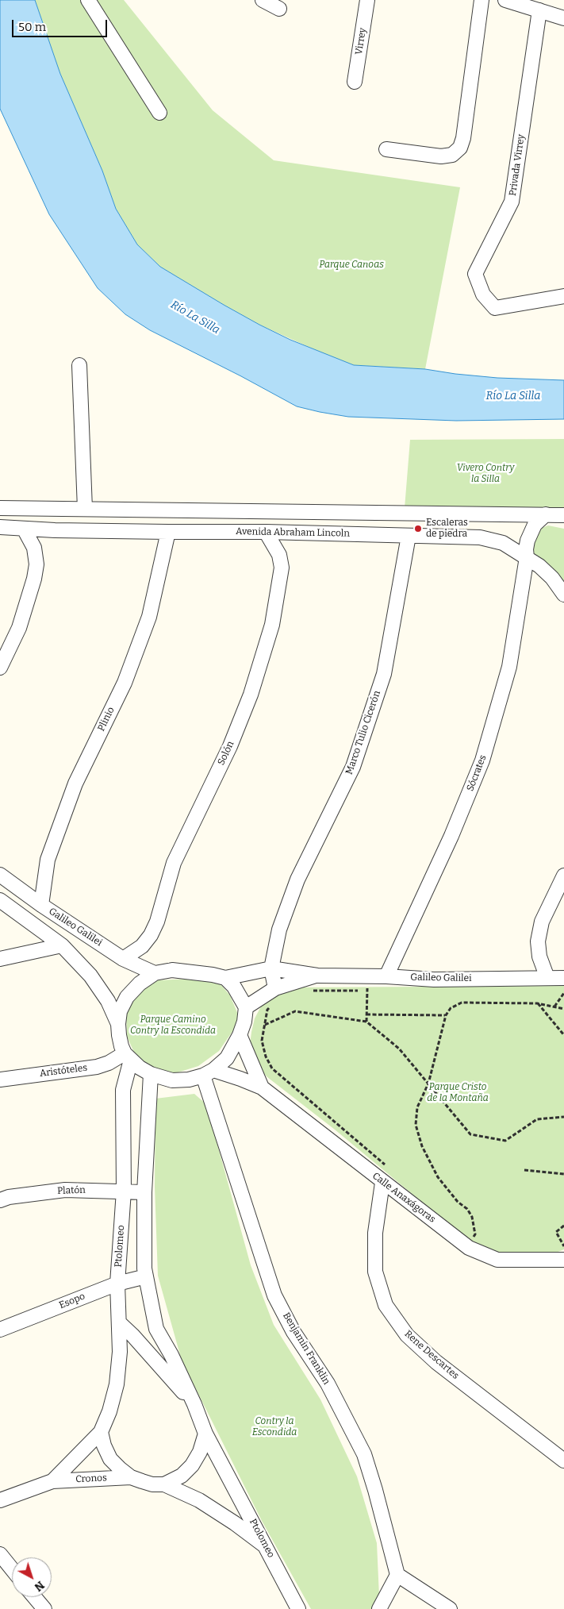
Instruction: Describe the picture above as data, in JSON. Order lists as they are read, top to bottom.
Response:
{
  "streets": {
    "street": [
      "Virrey",
      "Privada Virrey",
      "Avenida Abraham Lincoln",
      "Plinio",
      "Marco Tulio Cicerón",
      "Solón",
      "Sócrates",
      "Galileo Galilei",
      "Aristóteles",
      "Platón",
      "Calle Anaxágoras",
      "Ptolomeo",
      "Esopo",
      "Benjamin Franklin",
      "Rene Descartes",
      "Cronos"
    ]
  },
  "crossings": [
    ["Avenida Abraham Lincoln", "Plinio"],
    ["Avenida Abraham Lincoln", "Marco Tulio Cicerón"],
    ["Avenida Abraham Lincoln", "Solón"],
    ["Avenida Abraham Lincoln", "Sócrates"],
    ["Plinio", "Galileo Galilei"],
    ["Marco Tulio Cicerón", "Galileo Galilei"],
    ["Solón", "Galileo Galilei"],
    ["Sócrates", "Galileo Galilei"],
    ["Galileo Galilei", "Aristóteles"],
    ["Galileo Galilei", "Calle Anaxágoras"],
    ["Galileo Galilei", "Ptolomeo"],
    ["Galileo Galilei", "Benjamin Franklin"],
    ["Aristóteles", "Calle Anaxágoras"],
    ["Aristóteles", "Ptolomeo"],
    ["Aristóteles", "Benjamin Franklin"],
    ["Platón", "Ptolomeo"],
    ["Calle Anaxágoras", "Ptolomeo"],
    ["Calle Anaxágoras", "Benjamin Franklin"],
    ["Calle Anaxágoras", "Rene Descartes"],
    ["Ptolomeo", "Esopo"],
    ["Ptolomeo", "Benjamin Franklin"]
  ],
  "water": ["Río La Silla"],
  "parks": [
    "Parque Canoas",
    "Vivero Contry la Silla",
    "Parque Camino Contry la Escondida",
    "Parque Cristo de la Montaña",
    "Contry la Escondida"
  ],
  "places": ["Escaleras de piedra"],
  "scale_bar": "50 m",
  "north": "bottom right"
}
